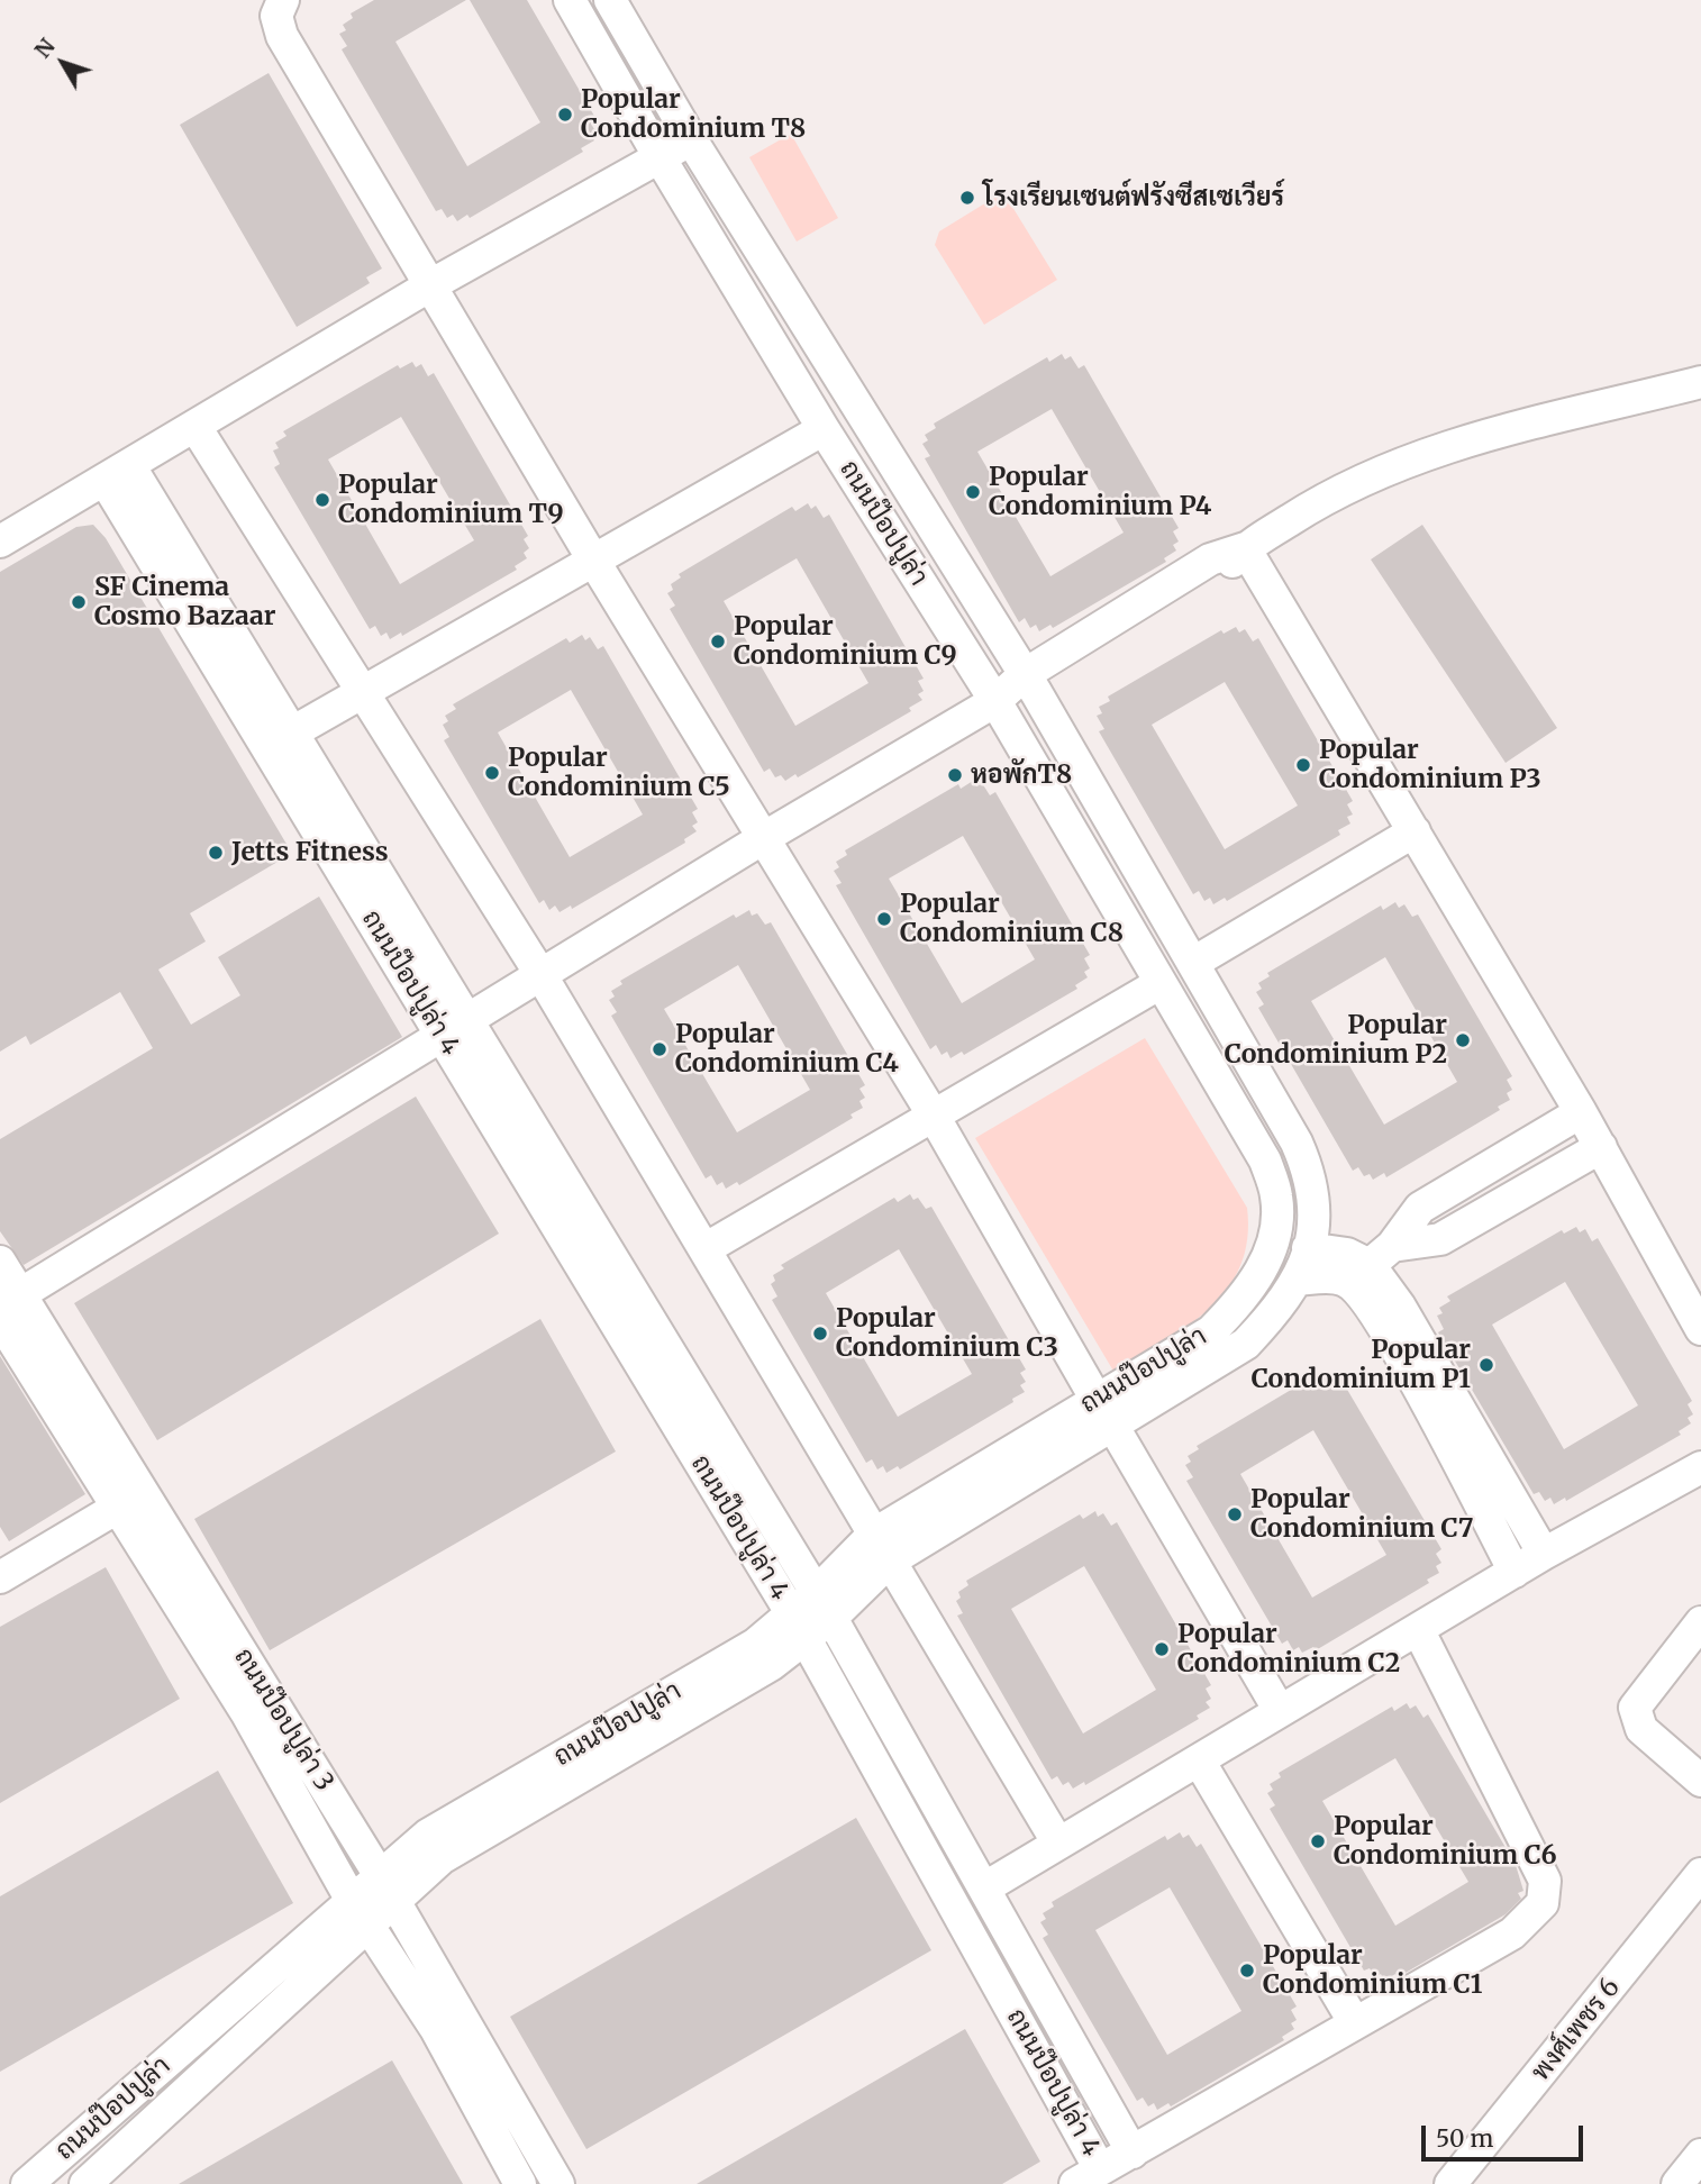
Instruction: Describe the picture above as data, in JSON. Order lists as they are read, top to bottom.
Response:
{
  "streets": {
    "street": [
      "ถนนป๊อปปูล่า",
      "ถนนป๊อปปูล่า 4",
      "ถนนป๊อปปูล่า 3",
      "พงศ์เพชร 6"
    ]
  },
  "crossings": [
    ["ถนนป๊อปปูล่า", "ถนนป๊อปปูล่า 4"],
    ["ถนนป๊อปปูล่า", "ถนนป๊อปปูล่า 3"]
  ],
  "places": [
    "Popular Condominium T8",
    "โรงเรียนเซนต์ฟรังซีสเซเวียร์",
    "Popular Condominium P4",
    "Popular Condominium T9",
    "SF Cinema Cosmo Bazaar",
    "Popular Condominium C9",
    "Popular Condominium P3",
    "Popular Condominium C5",
    "หอพักT8",
    "Jetts Fitness",
    "Popular Condominium C8",
    "Popular Condominium P2",
    "Popular Condominium C4",
    "Popular Condominium C3",
    "Popular Condominium P1",
    "Popular Condominium C7",
    "Popular Condominium C2",
    "Popular Condominium C6",
    "Popular Condominium C1"
  ],
  "scale_bar": "50 m",
  "north": "top left"
}
